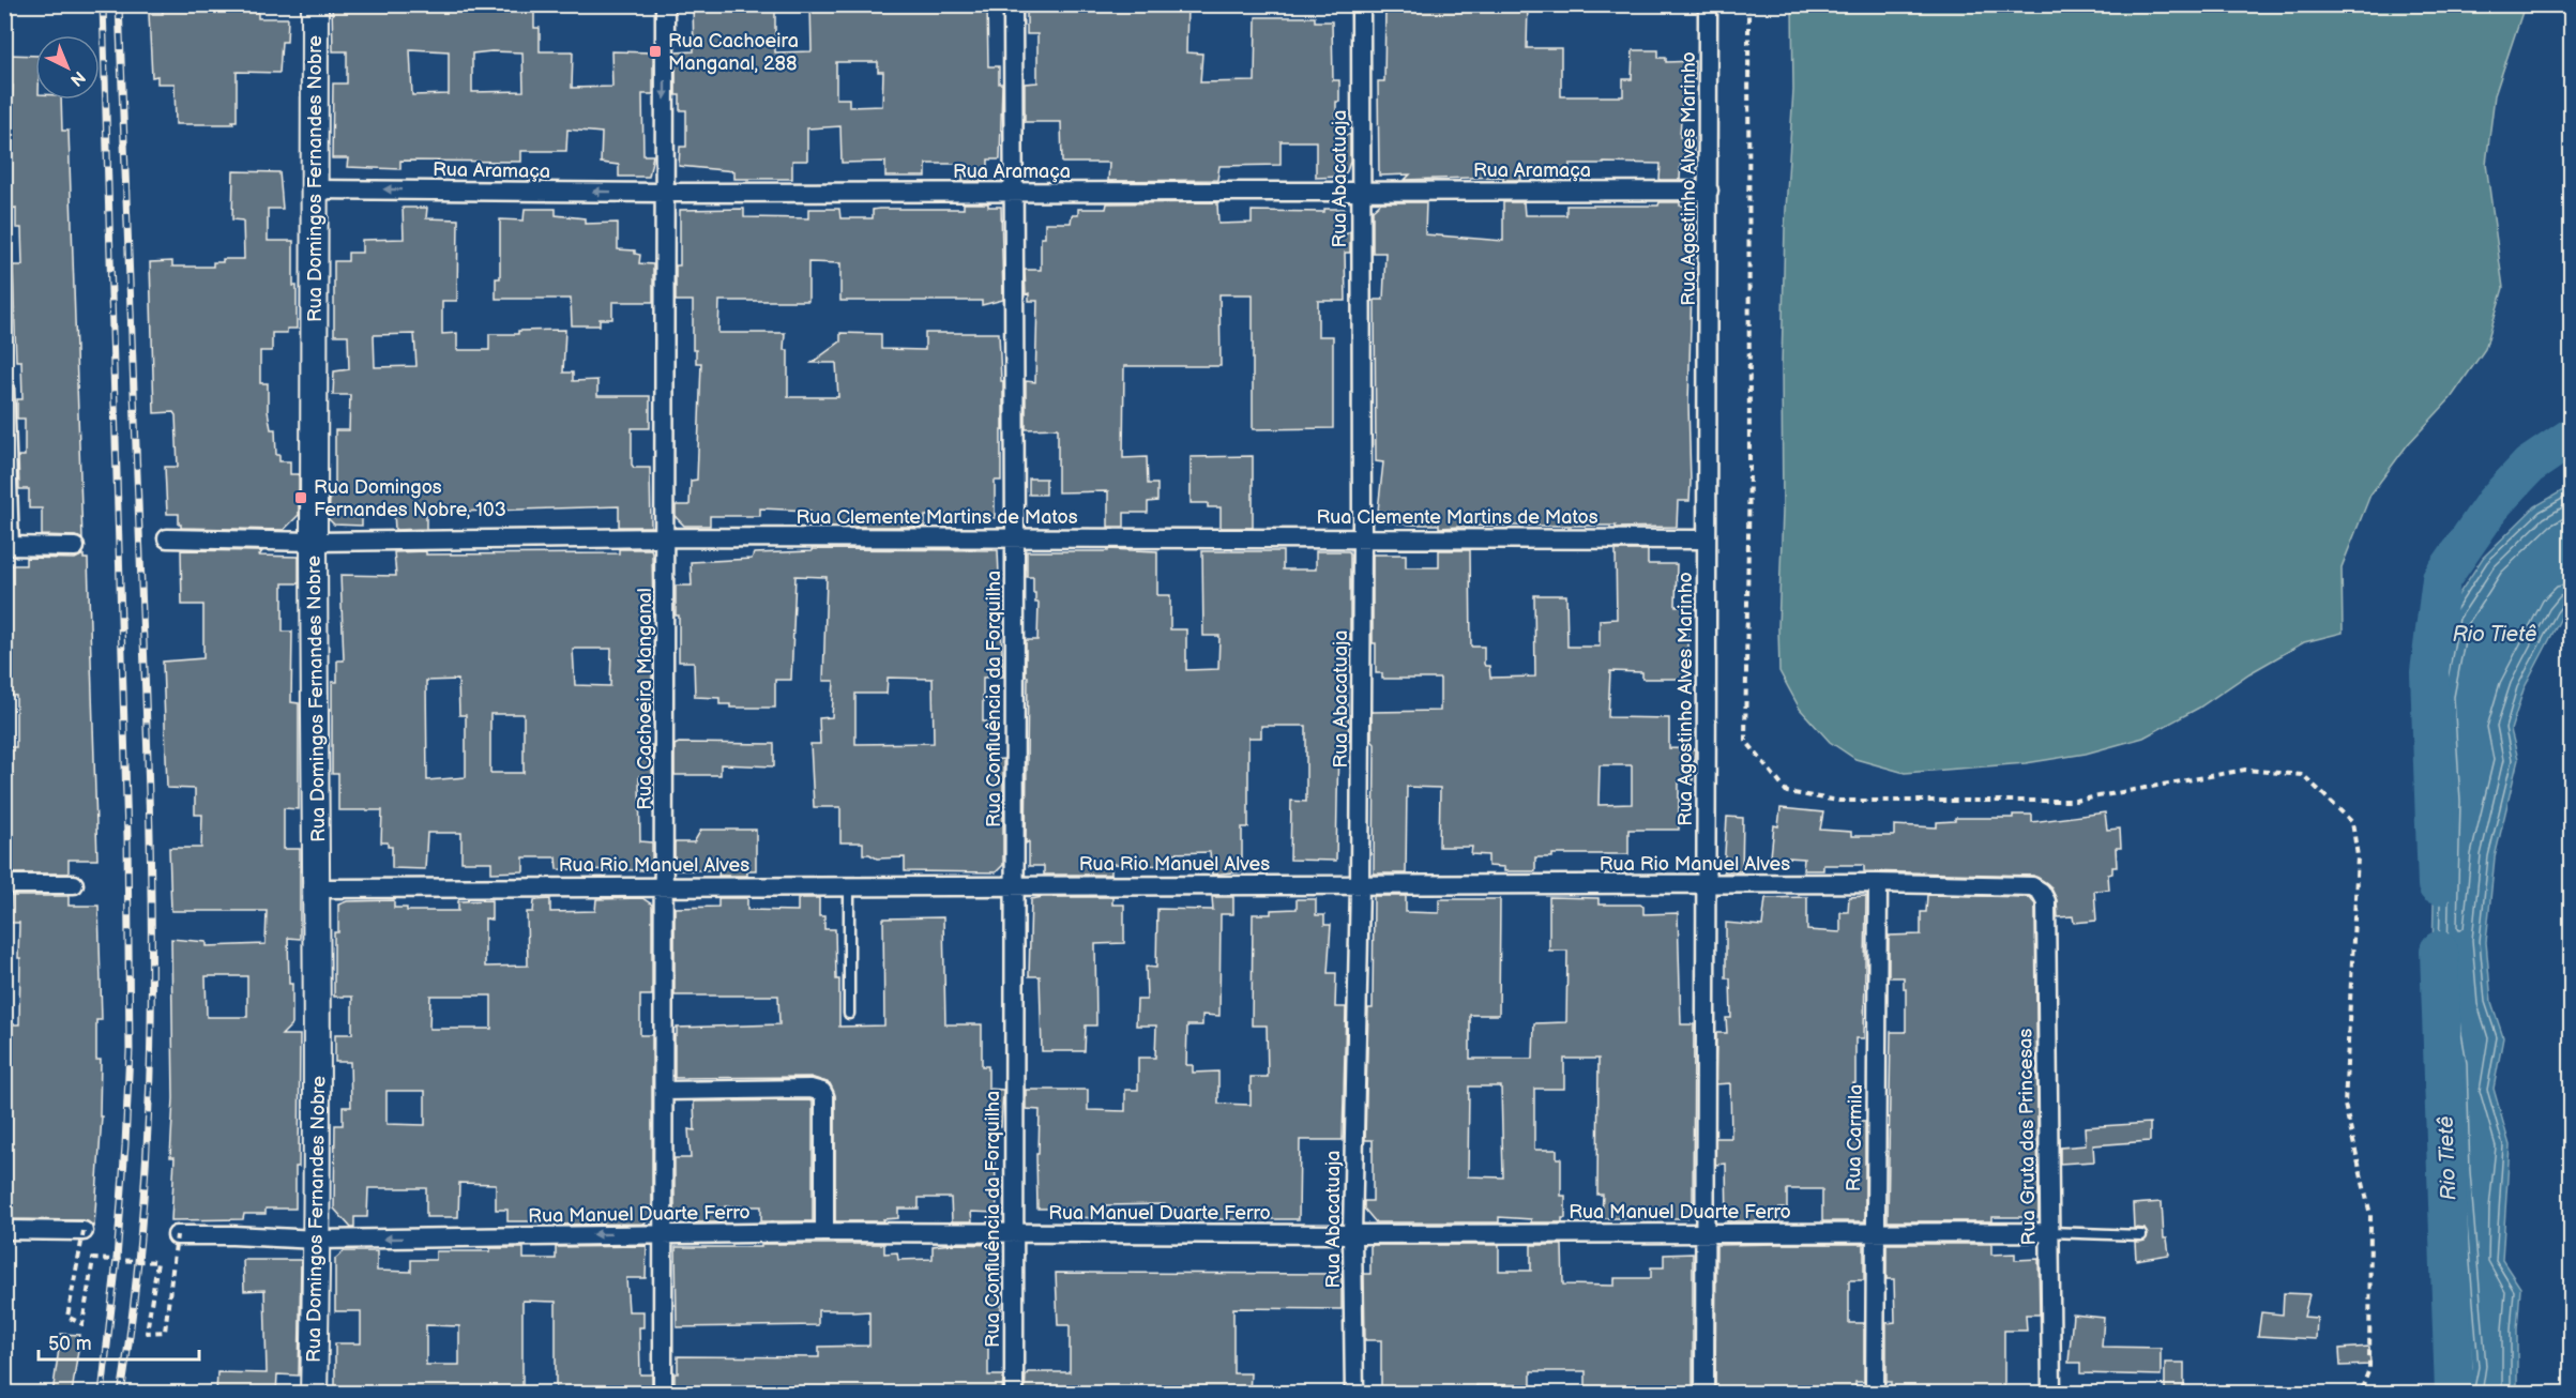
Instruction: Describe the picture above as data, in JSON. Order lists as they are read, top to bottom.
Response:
{
  "streets": {
    "street": [
      "Rua Aramaça",
      "Rua Domingos Fernandes Nobre",
      "Rua Abacatuaja",
      "Rua Agostinho Alves Marinho",
      "Rua Clemente Martins de Matos",
      "Rua Cachoeira Manganal",
      "Rua Confluência da Forquilha",
      "Rua Rio Manuel Alves",
      "Rua Gruta das Princesas",
      "Rua Carmila",
      "Rua Manuel Duarte Ferro"
    ]
  },
  "crossings": [
    ["Rua Aramaça", "Rua Domingos Fernandes Nobre"],
    ["Rua Aramaça", "Rua Abacatuaja"],
    ["Rua Aramaça", "Rua Agostinho Alves Marinho"],
    ["Rua Aramaça", "Rua Cachoeira Manganal"],
    ["Rua Aramaça", "Rua Confluência da Forquilha"],
    ["Rua Domingos Fernandes Nobre", "Rua Clemente Martins de Matos"],
    ["Rua Domingos Fernandes Nobre", "Rua Rio Manuel Alves"],
    ["Rua Domingos Fernandes Nobre", "Rua Manuel Duarte Ferro"],
    ["Rua Abacatuaja", "Rua Clemente Martins de Matos"],
    ["Rua Abacatuaja", "Rua Rio Manuel Alves"],
    ["Rua Abacatuaja", "Rua Manuel Duarte Ferro"],
    ["Rua Agostinho Alves Marinho", "Rua Clemente Martins de Matos"],
    ["Rua Agostinho Alves Marinho", "Rua Rio Manuel Alves"],
    ["Rua Agostinho Alves Marinho", "Rua Manuel Duarte Ferro"],
    ["Rua Clemente Martins de Matos", "Rua Cachoeira Manganal"],
    ["Rua Clemente Martins de Matos", "Rua Confluência da Forquilha"],
    ["Rua Cachoeira Manganal", "Rua Rio Manuel Alves"],
    ["Rua Cachoeira Manganal", "Rua Manuel Duarte Ferro"],
    ["Rua Confluência da Forquilha", "Rua Rio Manuel Alves"],
    ["Rua Confluência da Forquilha", "Rua Manuel Duarte Ferro"],
    ["Rua Rio Manuel Alves", "Rua Gruta das Princesas"],
    ["Rua Rio Manuel Alves", "Rua Carmila"],
    ["Rua Gruta das Princesas", "Rua Manuel Duarte Ferro"],
    ["Rua Carmila", "Rua Manuel Duarte Ferro"]
  ],
  "water": ["Rio Tietê"],
  "places": {
    "transit": ["Rua Cachoeira Manganal, 288", "Rua Domingos Fernandes Nobre, 103"]
  },
  "scale_bar": "50 m",
  "north": "bottom right"
}
